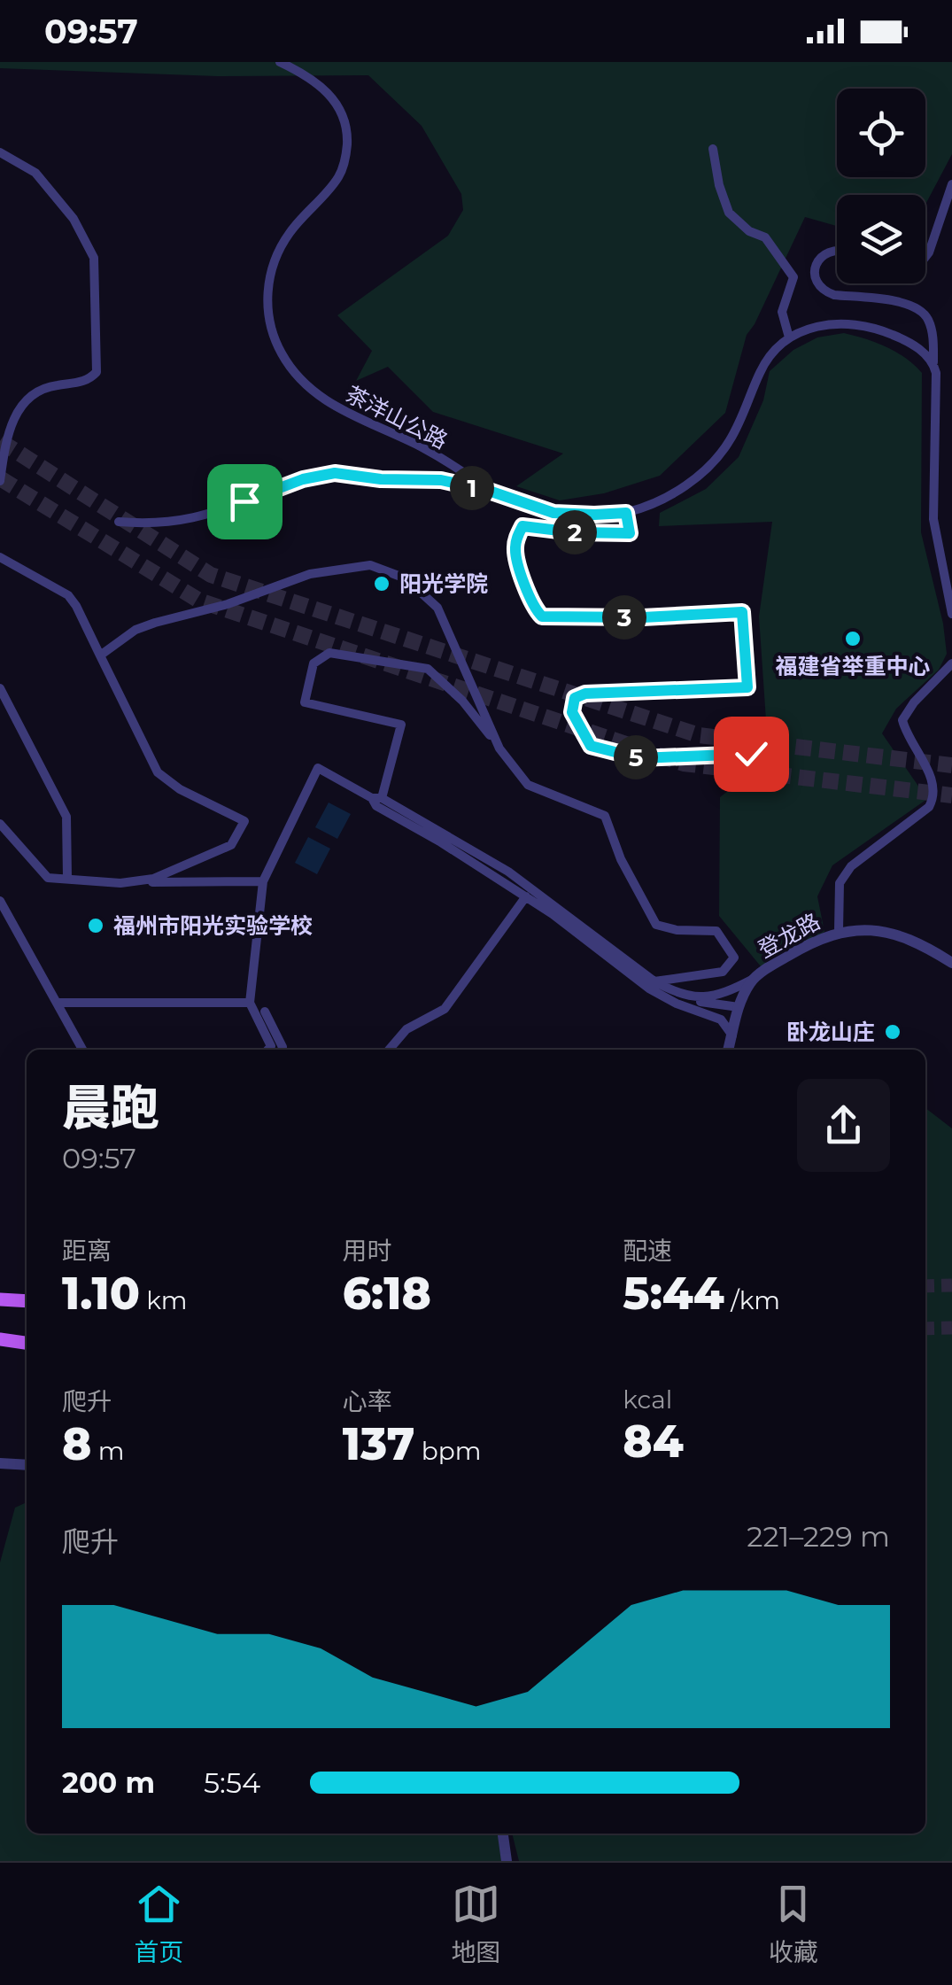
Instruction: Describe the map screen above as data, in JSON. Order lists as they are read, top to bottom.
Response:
{
  "streets": {
    "street": ["茶洋山公路", "登龙路"]
  },
  "places": [
    "阳光学院",
    "福建省举重中心",
    "福州市阳光实验学校",
    "卧龙山庄"
  ],
  "page": {
    "status": "09:57",
    "pins": [
      "1",
      "2",
      "3",
      "5"
    ],
    "heading": ["晨跑", "09:57"],
    "stats": [
      ["距离", "1.10 km"],
      ["用时", "6:18"],
      ["配速", "5:44 /km"],
      ["爬升", "8 m"],
      ["心率", "137 bpm"],
      ["kcal", "84"]
    ],
    "chart": ["爬升", "221–229 m"],
    "list": [
      {
        "name": "200 m",
        "note": "5:54"
      }
    ],
    "tabs": ["首页", "地图", "收藏"]
  }
}
